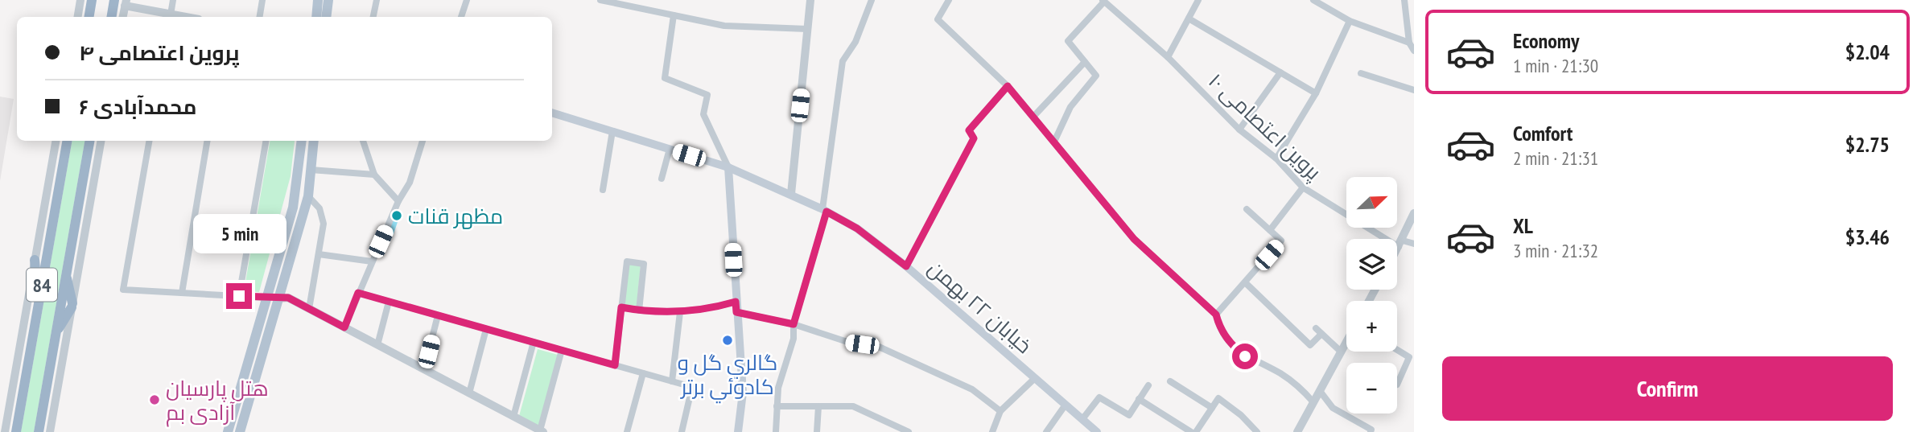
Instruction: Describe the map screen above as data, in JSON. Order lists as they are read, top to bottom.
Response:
{
  "streets": {
    "highway": ["84"],
    "main road": ["خیابان ۲۲ بهمن"],
    "street": ["پروین اعتصامی ۱۰"]
  },
  "places": ["مظهر قنات", "گالري گل و كادوئي برتر", "هتل پارسیان آزادی بم"],
  "north": "top right",
  "page": {
    "list": [
      {
        "name": "Economy",
        "note": "1 min · 21:30",
        "value": "$2.04"
      },
      {
        "name": "Comfort",
        "note": "2 min · 21:31",
        "value": "$2.75"
      },
      {
        "name": "XL",
        "note": "3 min · 21:32",
        "value": "$3.46"
      }
    ],
    "banner": ["پروین اعتصامی ۴", "محمدآبادی ۶"],
    "map_buttons": ["+", "−"],
    "bubble": "5 min",
    "buttons": "Confirm"
  }
}
